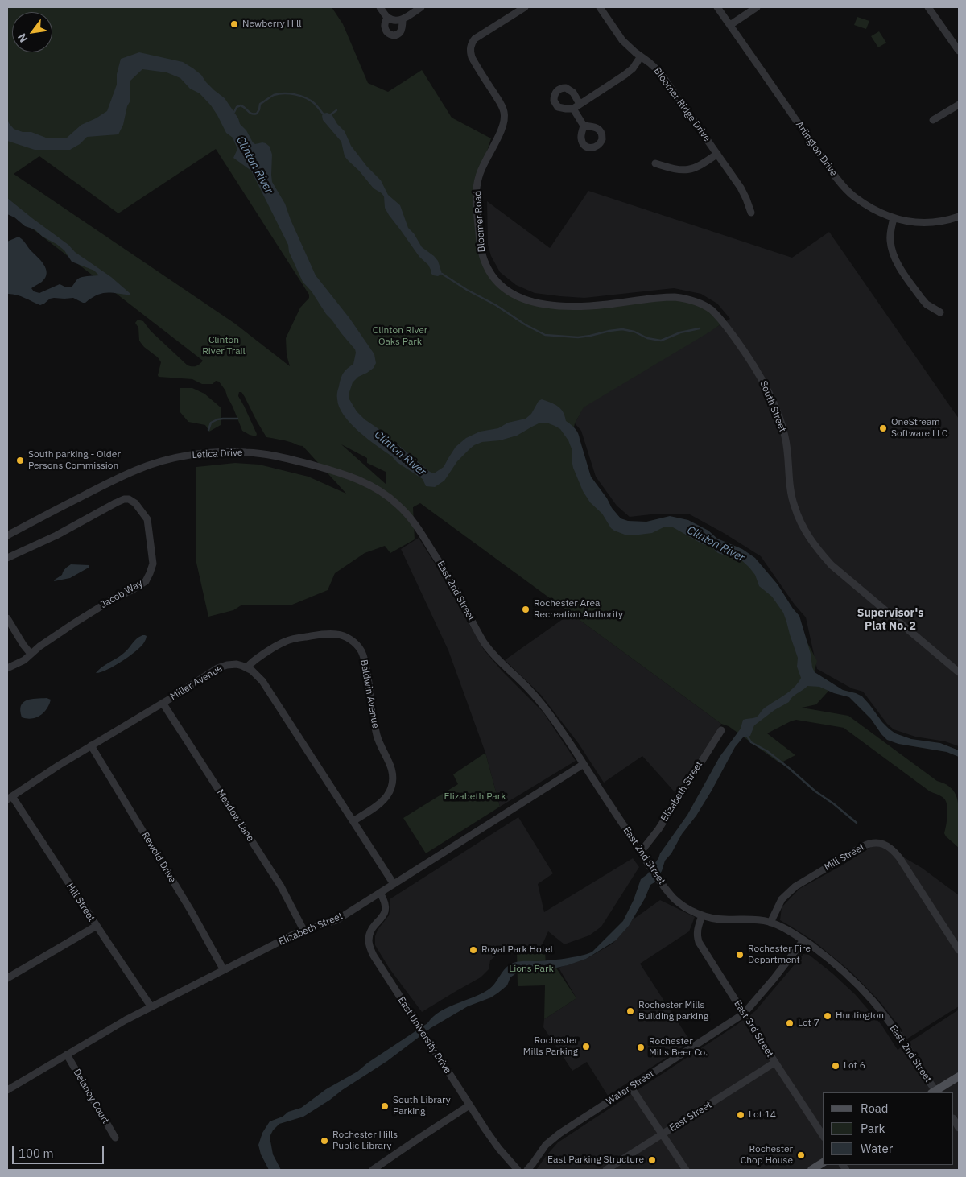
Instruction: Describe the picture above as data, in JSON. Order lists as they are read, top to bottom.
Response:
{
  "streets": {
    "street": [
      "Bloomer Ridge Drive",
      "Arlington Drive",
      "Bloomer Road",
      "South Street",
      "Letica Drive",
      "East 2nd Street",
      "Jacob Way",
      "Miller Avenue",
      "Baldwin Avenue",
      "Elizabeth Street",
      "Meadow Lane",
      "Rewold Drive",
      "Mill Street",
      "Hill Street",
      "East 3rd Street",
      "East University Drive",
      "Water Street",
      "Delanoy Court",
      "East Street"
    ]
  },
  "crossings": [
    ["Bloomer Road", "South Street"],
    ["Letica Drive", "East 2nd Street"],
    ["East 2nd Street", "Elizabeth Street"],
    ["East 2nd Street", "Mill Street"],
    ["East 2nd Street", "East 3rd Street"],
    ["East 2nd Street", "Water Street"],
    ["Miller Avenue", "Baldwin Avenue"],
    ["Miller Avenue", "Meadow Lane"],
    ["Miller Avenue", "Rewold Drive"],
    ["Miller Avenue", "Hill Street"],
    ["Elizabeth Street", "Meadow Lane"],
    ["Elizabeth Street", "Rewold Drive"],
    ["Elizabeth Street", "Hill Street"],
    ["Elizabeth Street", "East University Drive"],
    ["Elizabeth Street", "Delanoy Court"],
    ["East 3rd Street", "Water Street"],
    ["East 3rd Street", "East Street"]
  ],
  "districts": ["Supervisor's Plat No. 2"],
  "water": ["Clinton River"],
  "parks": [
    "Clinton River Oaks Park",
    "Clinton River Trail",
    "Elizabeth Park",
    "Lions Park"
  ],
  "places": [
    "Newberry Hill",
    "OneStream Software LLC",
    "South parking - Older Persons Commission",
    "Rochester Area Recreation Authority",
    "Royal Park Hotel",
    "Rochester Fire Department",
    "Rochester Mills Building parking",
    "Huntington",
    "Lot 7",
    "Rochester Mills Parking",
    "Rochester Mills Beer Co.",
    "Lot 6",
    "South Library Parking",
    "Lot 14",
    "Rochester Hills Public Library",
    "Rochester Chop House",
    "East Parking Structure"
  ],
  "legend": ["Road", "Park", "Water"],
  "scale_bar": "100 m",
  "north": "bottom left"
}
